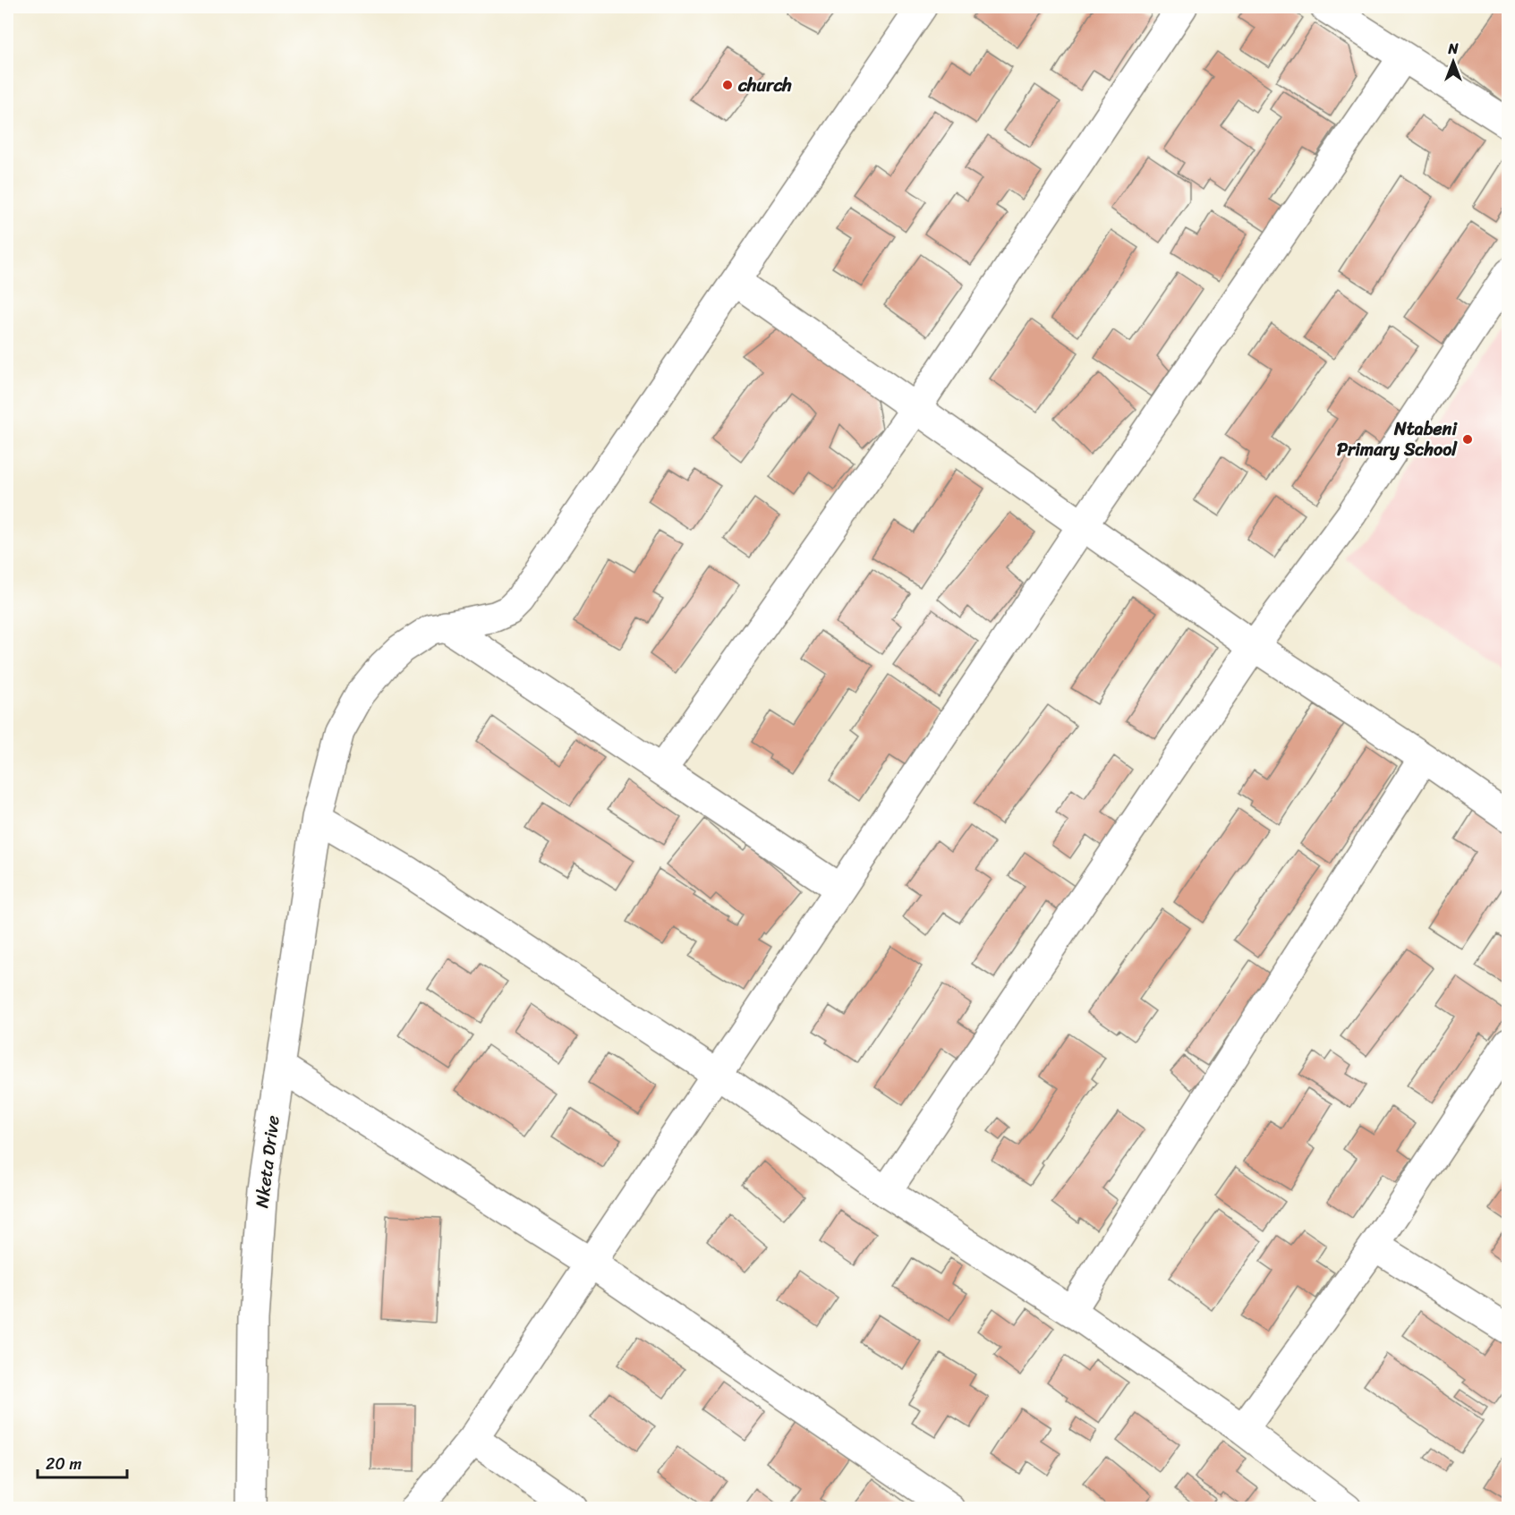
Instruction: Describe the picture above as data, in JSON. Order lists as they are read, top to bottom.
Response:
{
  "streets": {
    "street": ["Nketa Drive"]
  },
  "places": ["church", "Ntabeni Primary School"],
  "scale_bar": "20 m",
  "north": "top"
}
